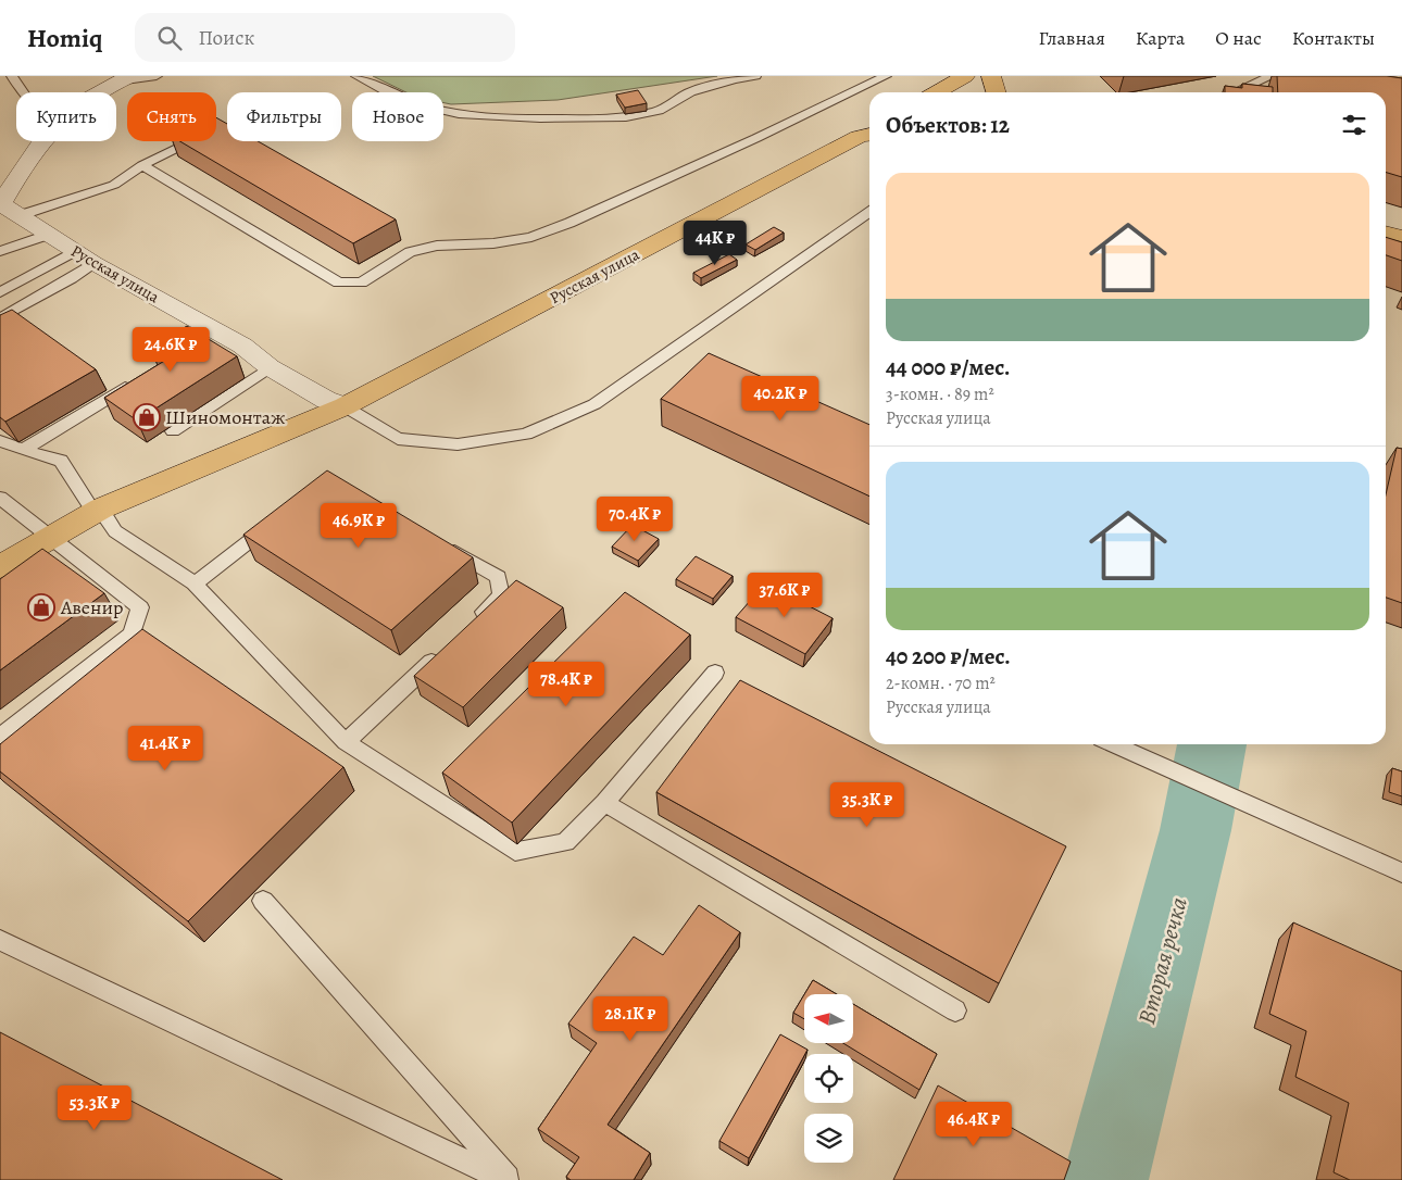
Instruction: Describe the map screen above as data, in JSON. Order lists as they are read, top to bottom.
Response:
{
  "streets": {
    "main road": ["Русская улица"]
  },
  "water": ["Вторая речка"],
  "places": {
    "shop": ["Шиномонтаж", "Авенир"]
  },
  "north": "left",
  "page": {
    "header": "Homiq",
    "search": "Поиск",
    "nav": [
      "Главная",
      "Карта",
      "О нас",
      "Контакты"
    ],
    "chip": [
      "Купить",
      "Снять",
      "Фильтры",
      "Новое"
    ],
    "heading": "Объектов: 12",
    "list": [
      {
        "name": "44 000 ₽/мес.",
        "note": "3-комн. · 89 m² · Русская улица"
      },
      {
        "name": "40 200 ₽/мес.",
        "note": "2-комн. · 70 m² · Русская улица"
      }
    ],
    "price": [
      "44K ₽",
      "24.6K ₽",
      "40.2K ₽",
      "70.4K ₽",
      "46.9K ₽",
      "37.6K ₽",
      "78.4K ₽",
      "41.4K ₽",
      "35.3K ₽",
      "28.1K ₽",
      "53.3K ₽",
      "46.4K ₽"
    ]
  }
}
